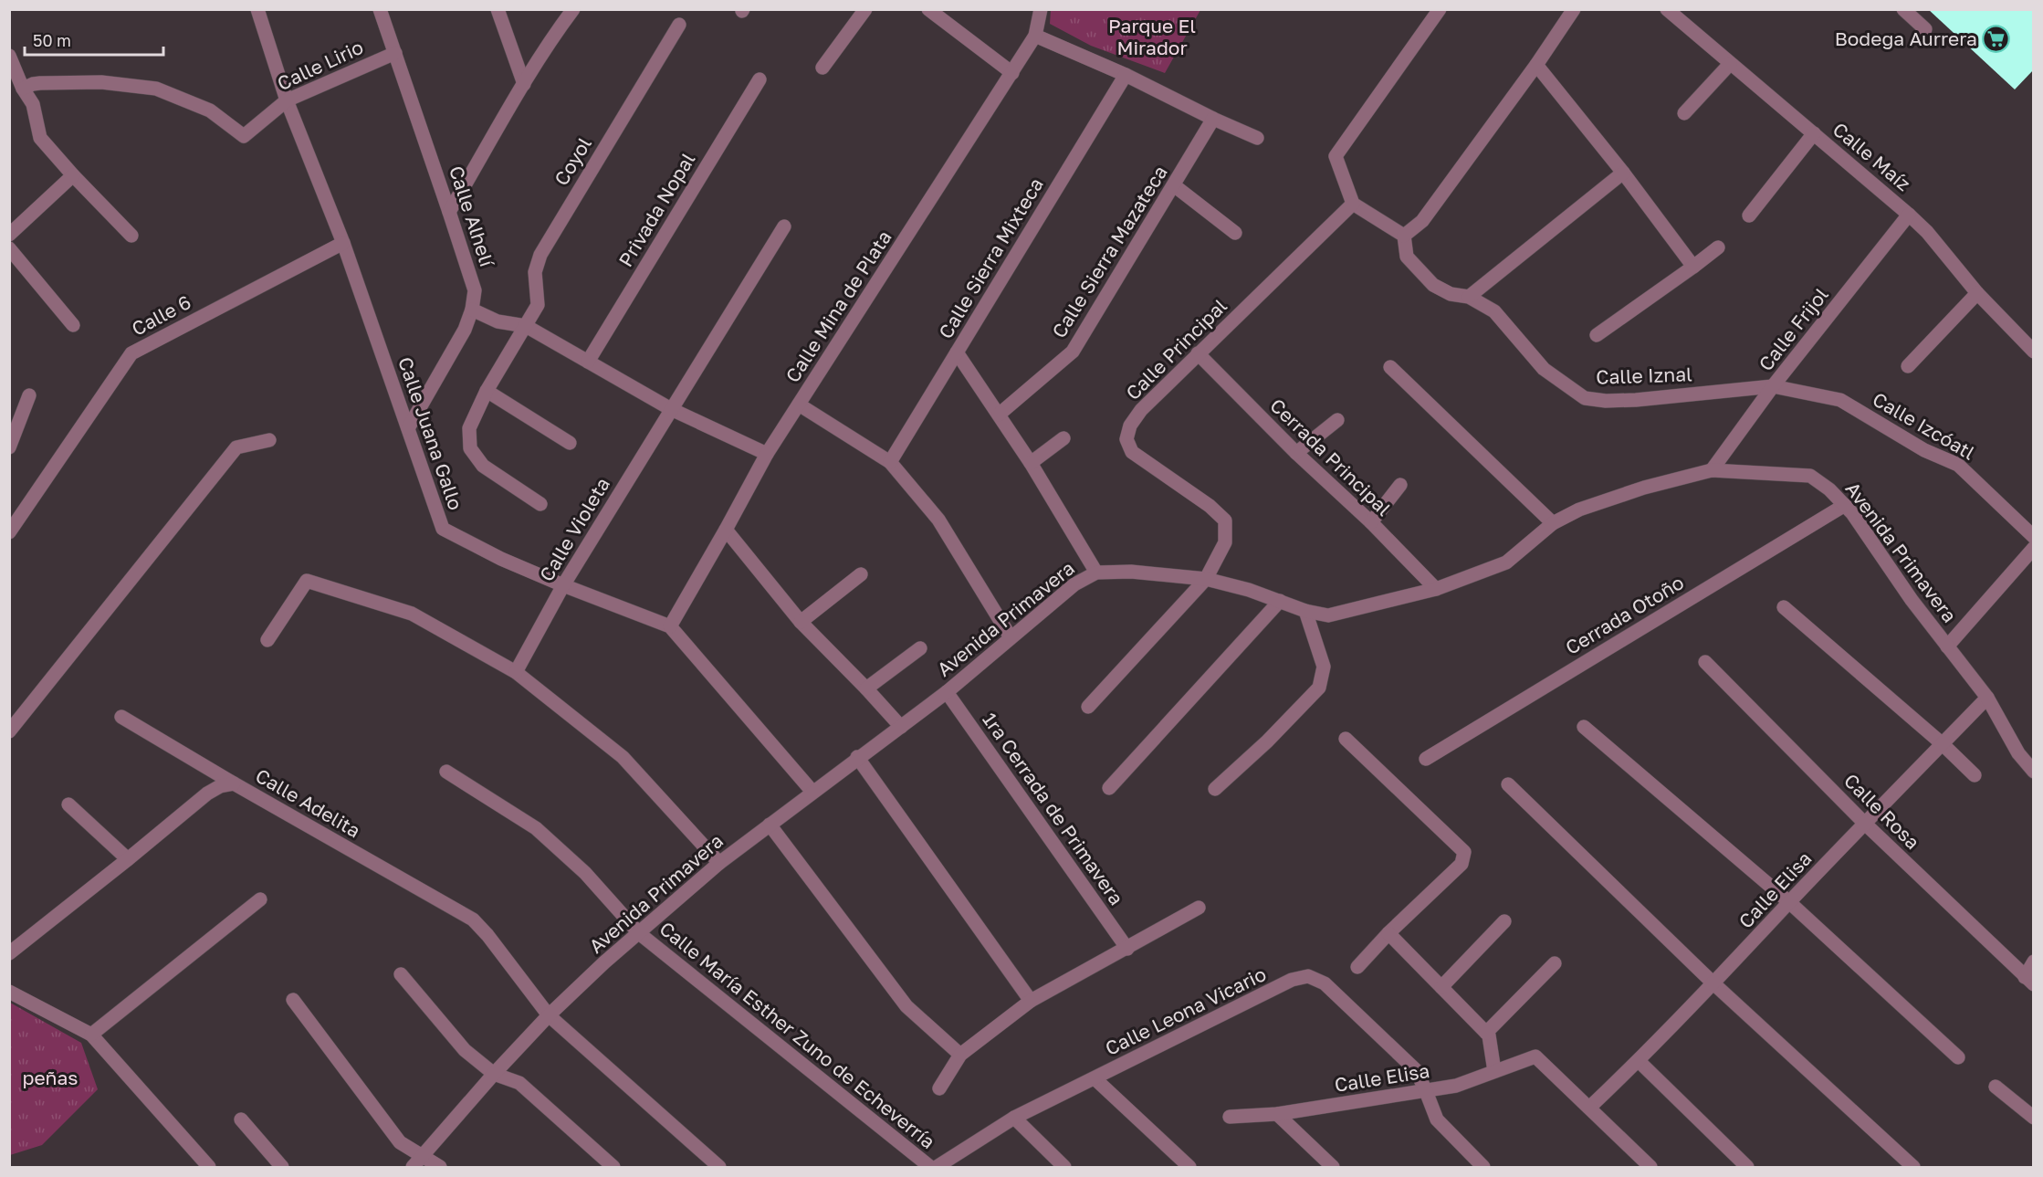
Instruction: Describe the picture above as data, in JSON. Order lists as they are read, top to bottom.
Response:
{
  "streets": {
    "street": [
      "Calle Lirio",
      "Calle Maíz",
      "Coyol",
      "Privada Nopal",
      "Calle Alhelí",
      "Calle Sierra Mazateca",
      "Calle Sierra Mixteca",
      "Calle Mina de Plata",
      "Calle 6",
      "Calle Frijol",
      "Calle Principal",
      "Calle Iznal",
      "Calle Izcóatl",
      "Calle Juana Gallo",
      "Cerrada Principal",
      "Calle Violeta",
      "Avenida Primavera",
      "Cerrada Otoño",
      "Calle Adelita",
      "1ra Cerrada de Primavera",
      "Calle Rosa",
      "Calle Elisa",
      "Calle Leona Vicario",
      "Calle María Esther Zuno de Echeverría"
    ]
  },
  "crossings": [
    ["Calle Lirio", "Calle Alhelí"],
    ["Calle Lirio", "Calle Juana Gallo"],
    ["Calle Maíz", "Calle Frijol"],
    ["Calle Alhelí", "Calle Juana Gallo"],
    ["Calle Mina de Plata", "Calle Juana Gallo"],
    ["Calle 6", "Calle Juana Gallo"],
    ["Calle Frijol", "Calle Iznal"],
    ["Calle Frijol", "Calle Izcóatl"],
    ["Calle Frijol", "Avenida Primavera"],
    ["Calle Principal", "Cerrada Principal"],
    ["Calle Principal", "Avenida Primavera"],
    ["Calle Iznal", "Calle Izcóatl"],
    ["Calle Juana Gallo", "Calle Violeta"],
    ["Calle Juana Gallo", "Avenida Primavera"],
    ["Cerrada Principal", "Avenida Primavera"],
    ["Avenida Primavera", "Cerrada Otoño"],
    ["Avenida Primavera", "Calle Adelita"],
    ["Avenida Primavera", "1ra Cerrada de Primavera"],
    ["Avenida Primavera", "Calle Elisa"],
    ["Avenida Primavera", "Calle María Esther Zuno de Echeverría"],
    ["Calle Rosa", "Calle Elisa"],
    ["Calle Elisa", "Calle Leona Vicario"]
  ],
  "parks": ["Parque El Mirador", "peñas"],
  "places": {
    "supermarket": ["Bodega Aurrera"]
  },
  "scale_bar": "50 m"
}
